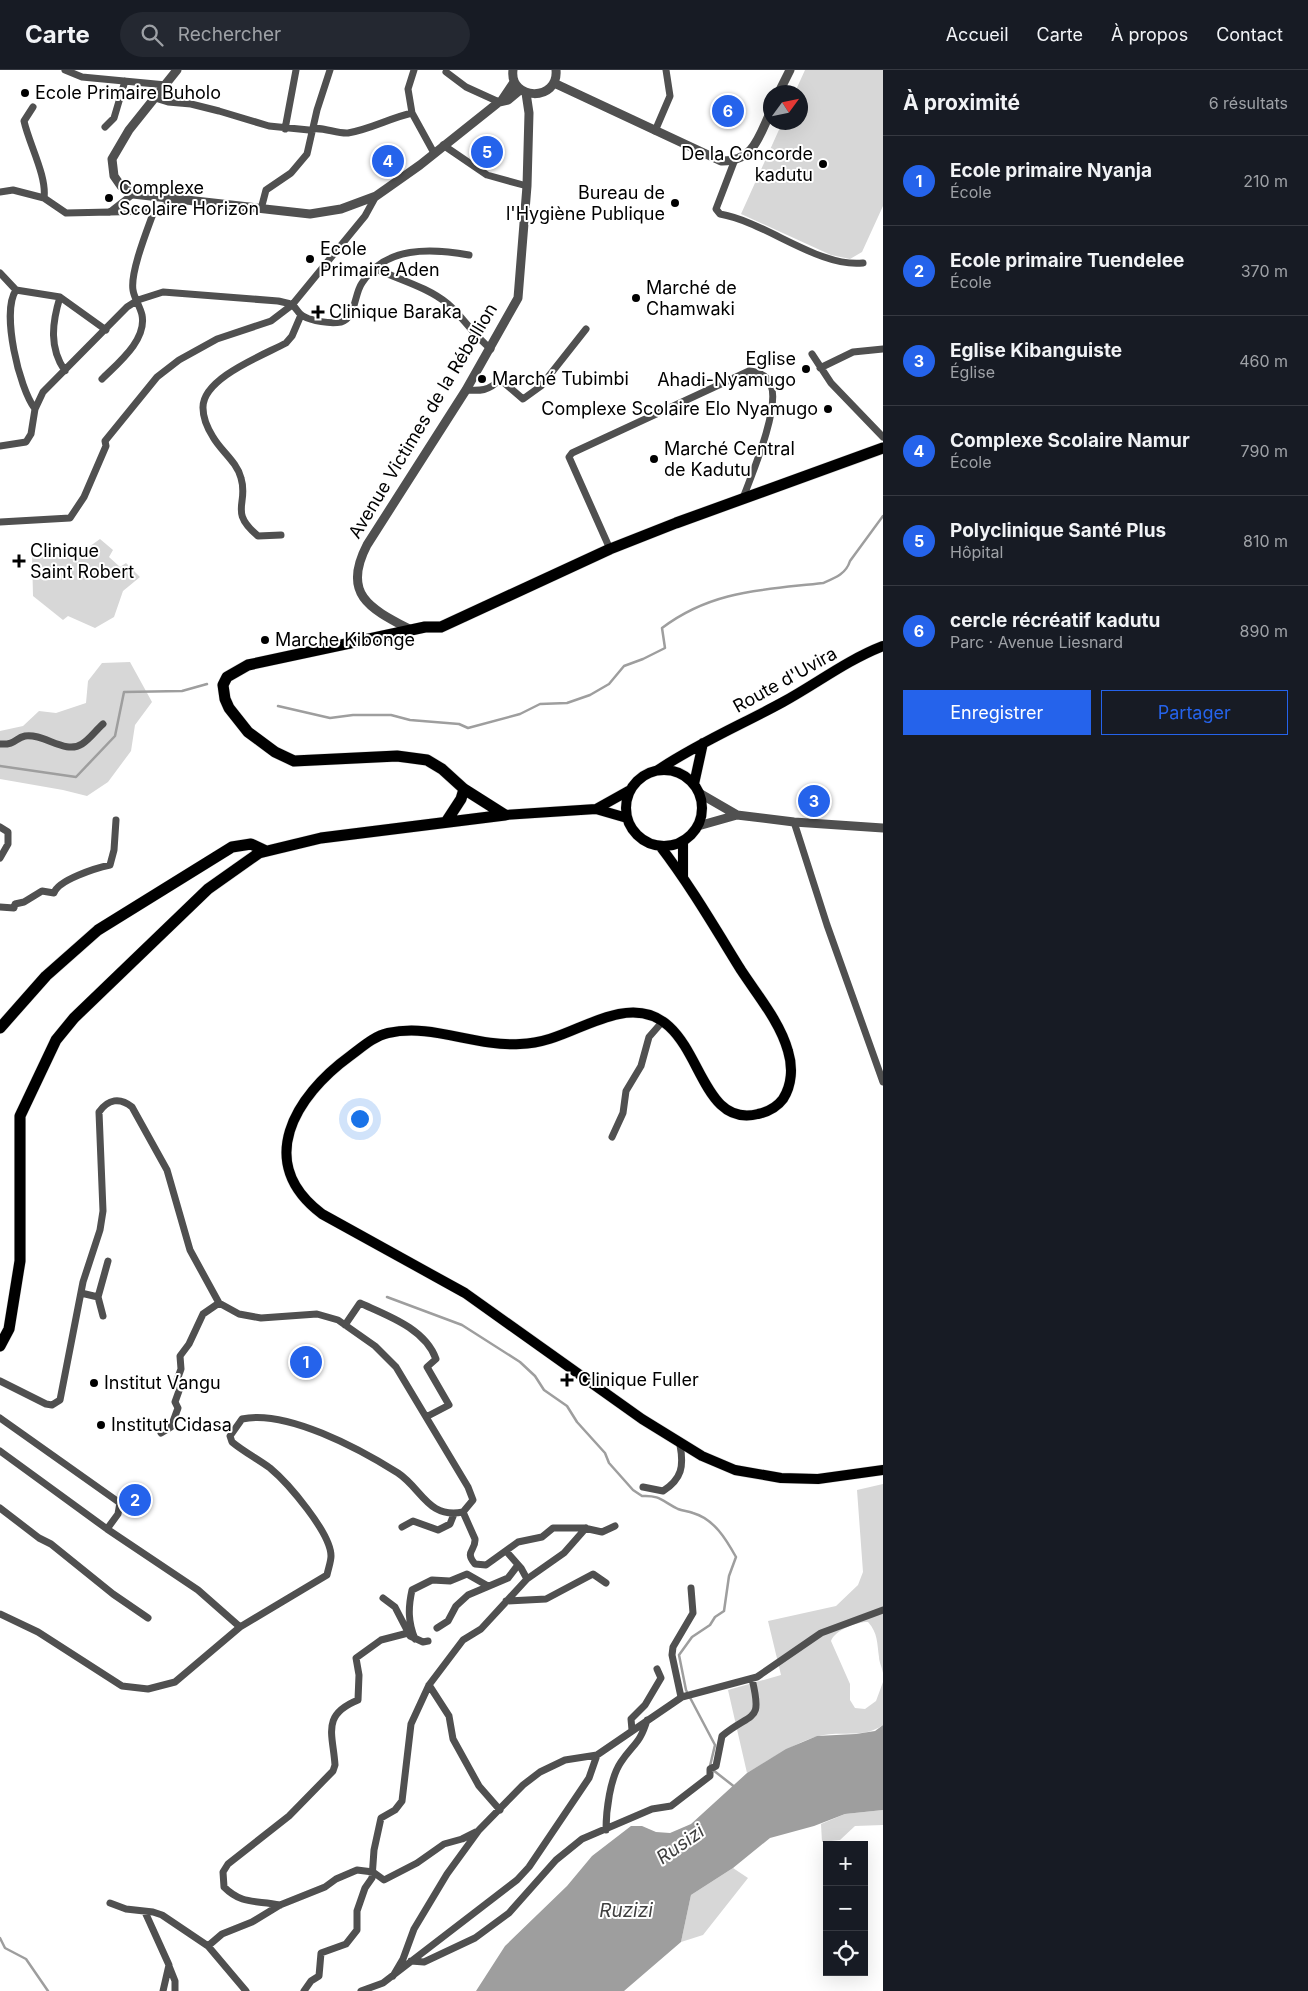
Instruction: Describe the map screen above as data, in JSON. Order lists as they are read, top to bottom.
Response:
{
  "streets": {
    "main road": ["Route d'Uvira"],
    "street": ["Avenue Victimes de la Rébellion"]
  },
  "water": ["Rusizi", "Ruzizi"],
  "places": {
    "other": [
      "Ecole Primaire Buholo",
      "De la Concorde kadutu",
      "Complexe Scolaire Horizon",
      "Bureau de l'Hygiène Publique",
      "Ecole Primaire Aden",
      "Marché de Chamwaki",
      "Eglise Ahadi-Nyamugo",
      "Marché Tubimbi",
      "Complexe Scolaire Elo Nyamugo",
      "Marché Central de Kadutu",
      "Marche Kibonge",
      "Institut Vangu",
      "Institut Cidasa"
    ],
    "health": ["Clinique Baraka", "Clinique Saint Robert", "Clinique Fuller"]
  },
  "north": "top right",
  "page": {
    "header": "Carte",
    "search": "Rechercher",
    "nav": [
      "Accueil",
      "Carte",
      "À propos",
      "Contact"
    ],
    "heading": ["À proximité", "6 résultats"],
    "pins": [
      "6",
      "5",
      "4",
      "3",
      "1",
      "2"
    ],
    "list": [
      {
        "mark": "1",
        "name": "Ecole primaire Nyanja",
        "note": "École",
        "value": "210 m"
      },
      {
        "mark": "2",
        "name": "Ecole primaire Tuendelee",
        "note": "École",
        "value": "370 m"
      },
      {
        "mark": "3",
        "name": "Eglise Kibanguiste",
        "note": "Église",
        "value": "460 m"
      },
      {
        "mark": "4",
        "name": "Complexe Scolaire Namur",
        "note": "École",
        "value": "790 m"
      },
      {
        "mark": "5",
        "name": "Polyclinique Santé Plus",
        "note": "Hôpital",
        "value": "810 m"
      },
      {
        "mark": "6",
        "name": "cercle récréatif kadutu",
        "note": "Parc · Avenue Liesnard",
        "value": "890 m"
      }
    ],
    "buttons": ["Enregistrer", "Partager"],
    "map_buttons": ["+", "−"]
  }
}
